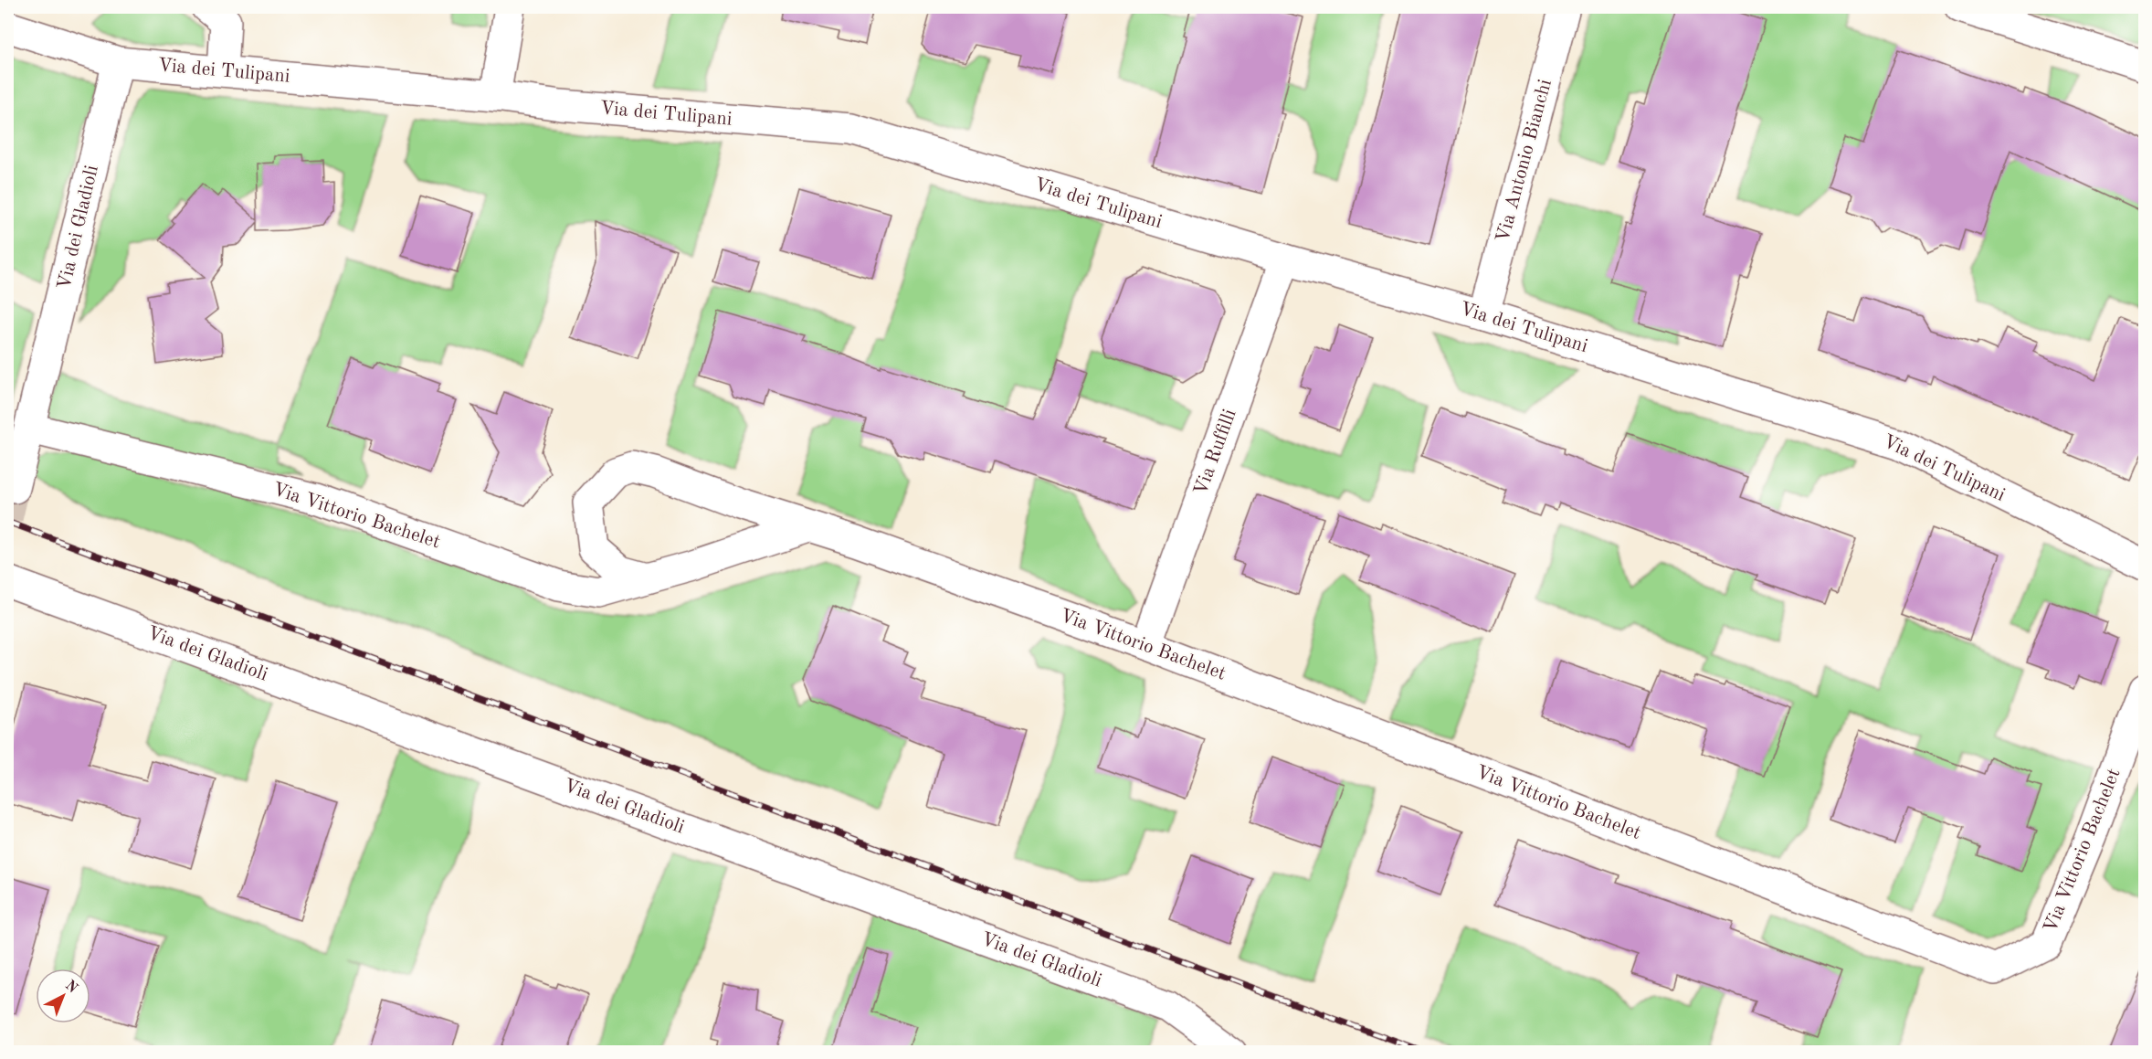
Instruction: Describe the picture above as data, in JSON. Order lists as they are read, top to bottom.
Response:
{
  "streets": {
    "street": [
      "Via dei Tulipani",
      "Via Antonio Bianchi",
      "Via dei Gladioli",
      "Via Ruffilli",
      "Via Vittorio Bachelet"
    ]
  },
  "crossings": [
    ["Via dei Tulipani", "Via Antonio Bianchi"],
    ["Via dei Tulipani", "Via dei Gladioli"],
    ["Via dei Tulipani", "Via Ruffilli"],
    ["Via dei Gladioli", "Via Vittorio Bachelet"],
    ["Via Ruffilli", "Via Vittorio Bachelet"]
  ],
  "north": "top right"
}
